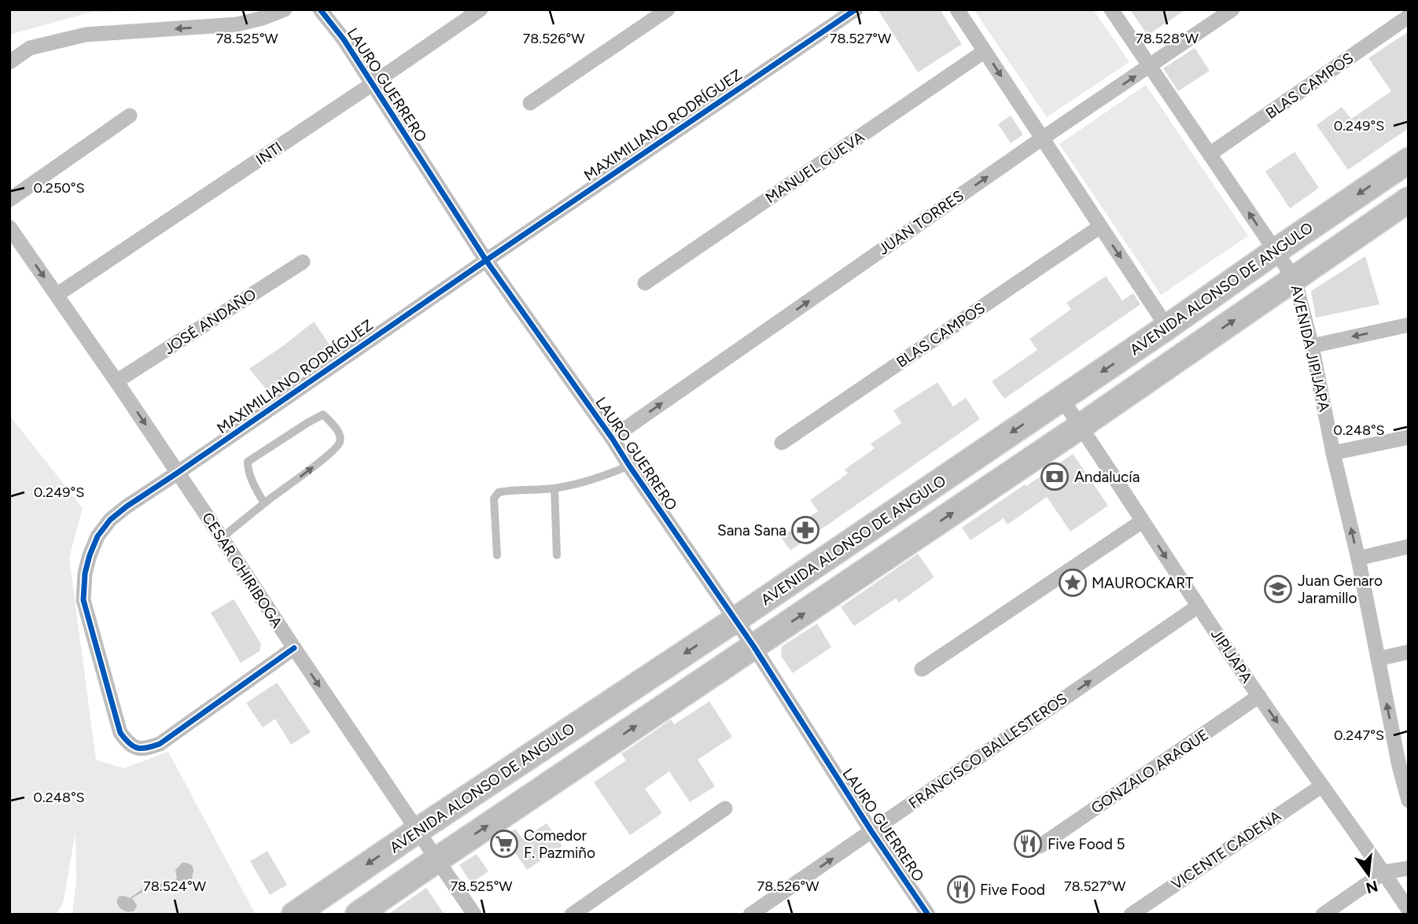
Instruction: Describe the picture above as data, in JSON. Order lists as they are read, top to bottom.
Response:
{
  "streets": {
    "main road": ["AVENIDA ALONSO DE ANGULO"],
    "street": [
      "LAURO GUERRERO",
      "BLAS CAMPOS",
      "MAXIMILIANO RODRÍGUEZ",
      "INTI",
      "MANUEL CUEVA",
      "JUAN TORRES",
      "JOSÉ ANDAÑO",
      "AVENIDA JIPIJAPA",
      "CESAR CHIRIBOGA",
      "JIPIJAPA",
      "FRANCISCO BALLESTEROS",
      "GONZALO ARAQUE",
      "VICENTE CADENA"
    ]
  },
  "crossings": [
    ["LAURO GUERRERO", "MAXIMILIANO RODRÍGUEZ"],
    ["LAURO GUERRERO", "INTI"],
    ["LAURO GUERRERO", "JUAN TORRES"],
    ["LAURO GUERRERO", "AVENIDA ALONSO DE ANGULO"],
    ["LAURO GUERRERO", "FRANCISCO BALLESTEROS"],
    ["BLAS CAMPOS", "AVENIDA JIPIJAPA"],
    ["MAXIMILIANO RODRÍGUEZ", "CESAR CHIRIBOGA"],
    ["INTI", "CESAR CHIRIBOGA"],
    ["JUAN TORRES", "AVENIDA JIPIJAPA"],
    ["AVENIDA ALONSO DE ANGULO", "AVENIDA JIPIJAPA"],
    ["AVENIDA ALONSO DE ANGULO", "CESAR CHIRIBOGA"],
    ["AVENIDA ALONSO DE ANGULO", "JIPIJAPA"],
    ["JOSÉ ANDAÑO", "CESAR CHIRIBOGA"],
    ["JIPIJAPA", "FRANCISCO BALLESTEROS"],
    ["JIPIJAPA", "GONZALO ARAQUE"],
    ["JIPIJAPA", "VICENTE CADENA"]
  ],
  "one_way": ["JUAN TORRES", "CESAR CHIRIBOGA"],
  "places": {
    "bank": ["Andalucía"],
    "pharmacy": ["Sana Sana"],
    "place": ["MAUROCKART"],
    "school or university": ["Juan Genaro Jaramillo"],
    "supermarket": ["Comedor F. Pazmiño"],
    "restaurant": ["Five Food 5", "Five Food"]
  },
  "north": "bottom",
  "coordinates": [
    "78.525°W",
    "78.526°W",
    "78.527°W",
    "78.528°W",
    "0.249°S",
    "0.250°S",
    "0.248°S",
    "0.247°S",
    "78.524°W"
  ]
}
